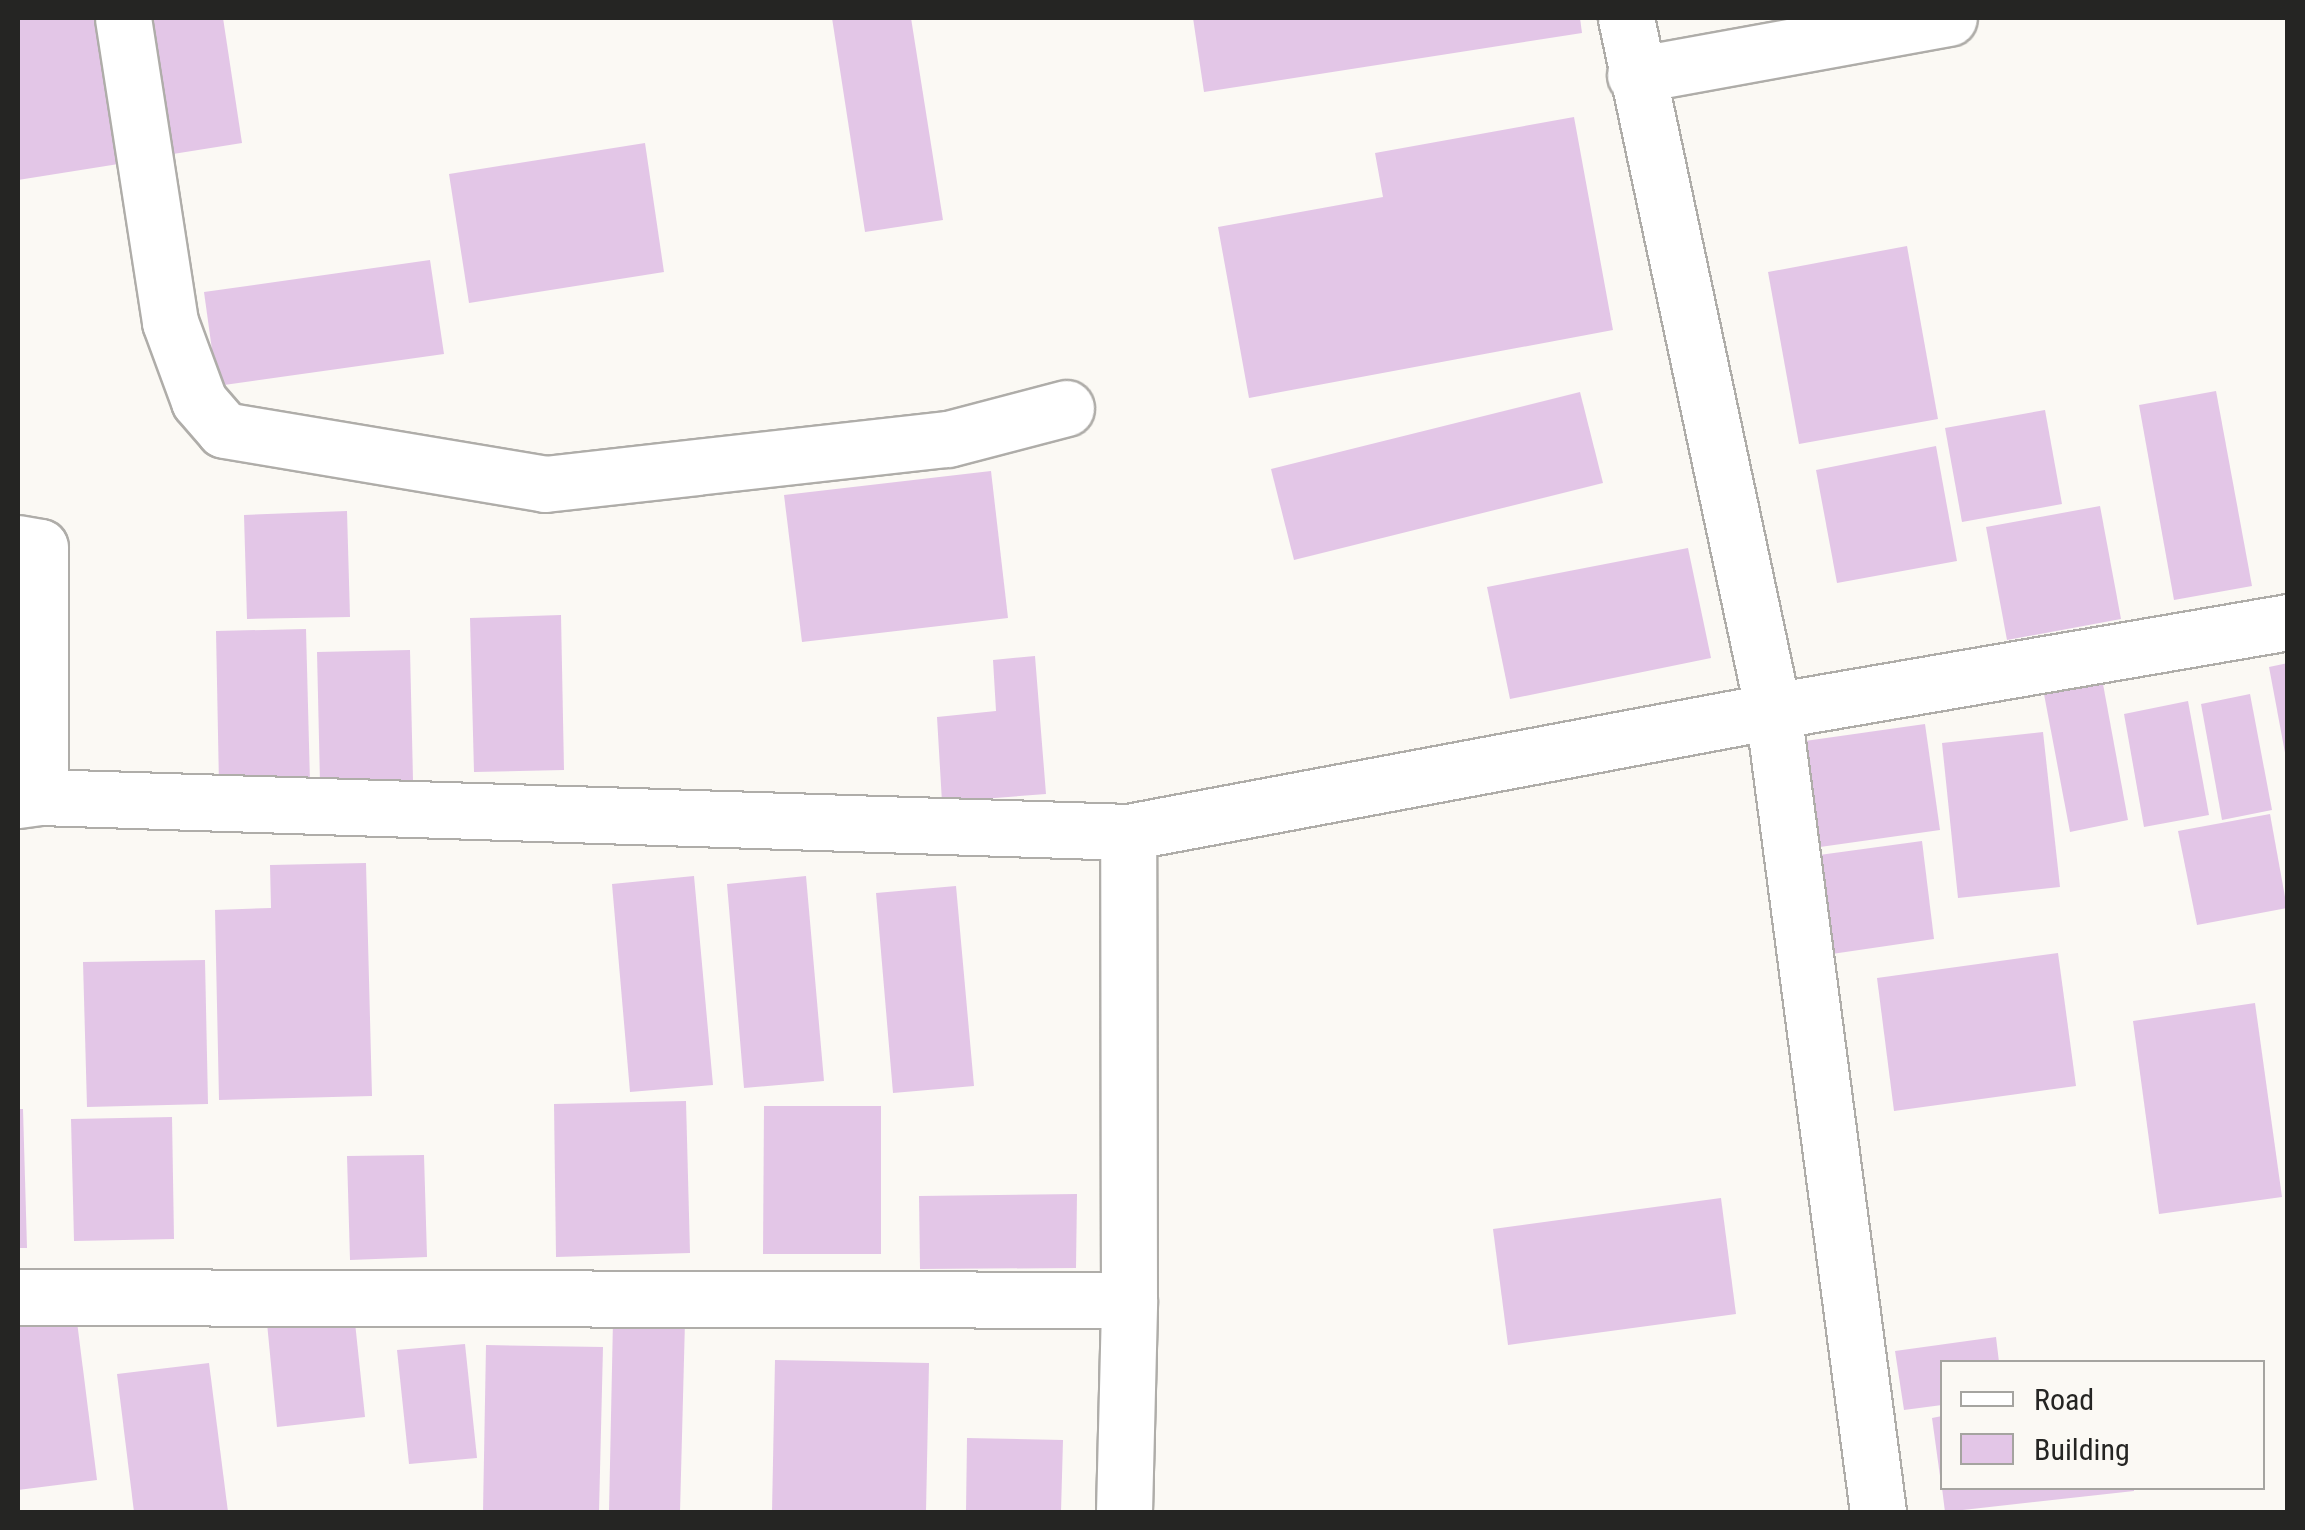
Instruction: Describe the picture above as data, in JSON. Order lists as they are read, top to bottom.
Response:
{
  "legend": ["Road", "Building"]
}
